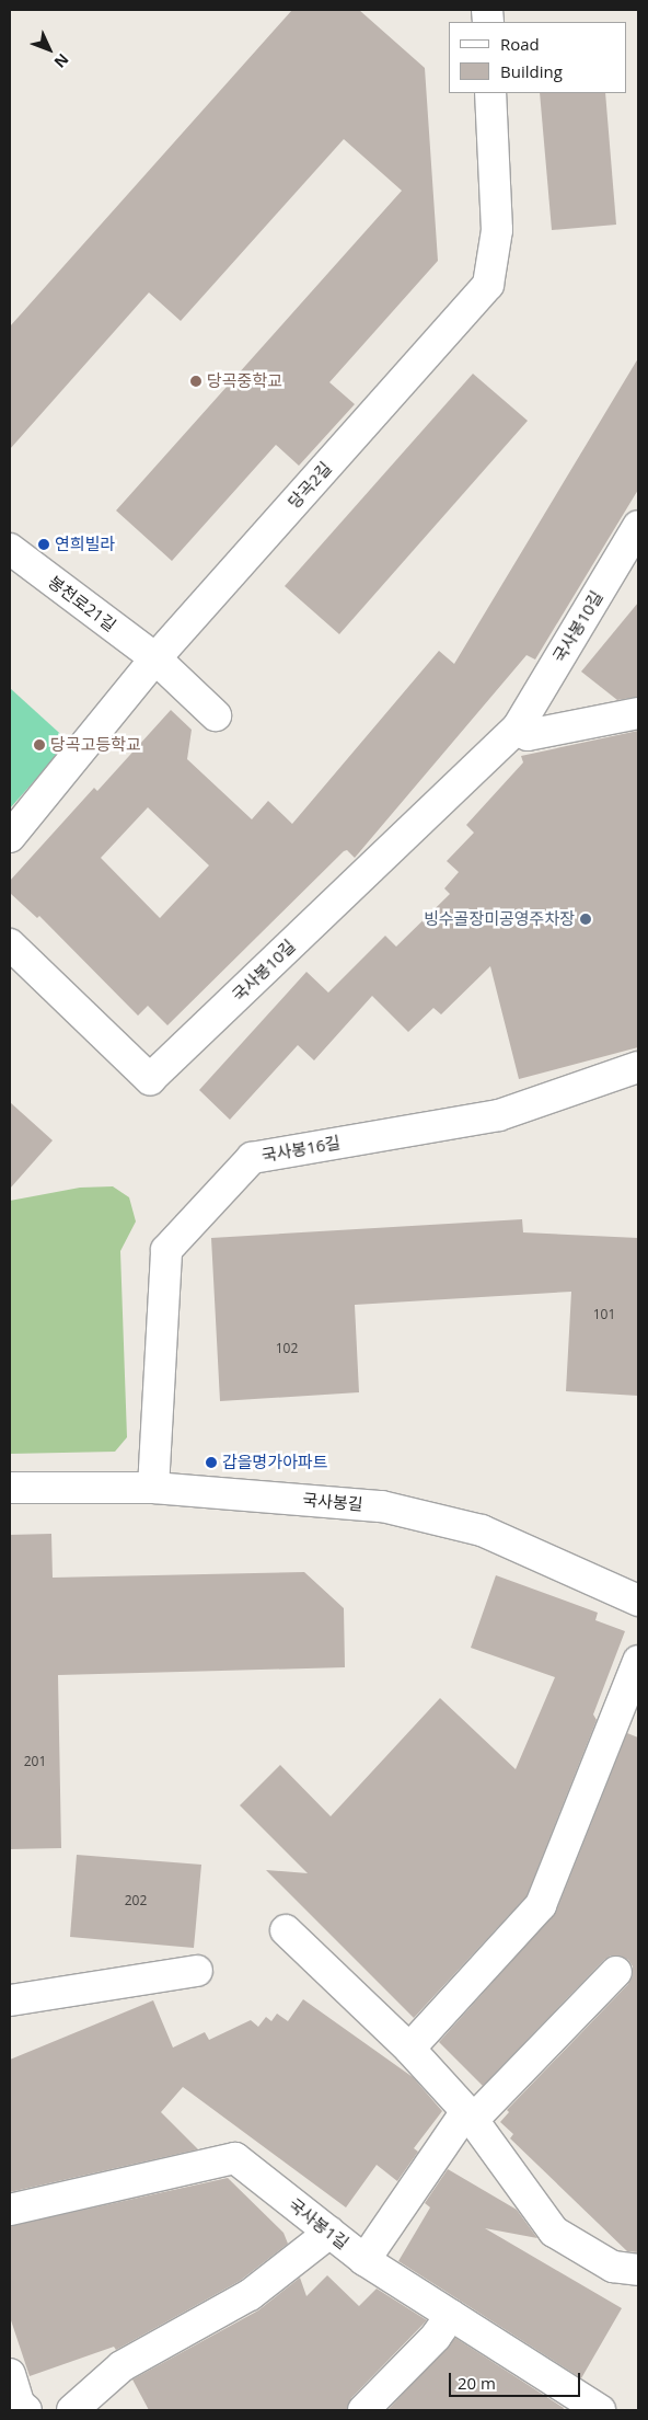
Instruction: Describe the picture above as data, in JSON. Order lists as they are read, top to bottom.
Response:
{
  "streets": {
    "street": [
      "당곡2길",
      "봉천로21길",
      "국사봉10길",
      "국사봉16길",
      "국사봉길",
      "국사봉1길"
    ]
  },
  "crossings": [
    ["당곡2길", "봉천로21길"],
    ["국사봉16길", "국사봉길"]
  ],
  "places": [
    "당곡중학교",
    "연희빌라",
    "당곡고등학교",
    "빙수골장미공영주차장",
    "갑을명가아파트"
  ],
  "house_numbers": [
    "101",
    "102",
    "201",
    "202"
  ],
  "legend": ["Road", "Building"],
  "scale_bar": "20 m",
  "north": "bottom right"
}
